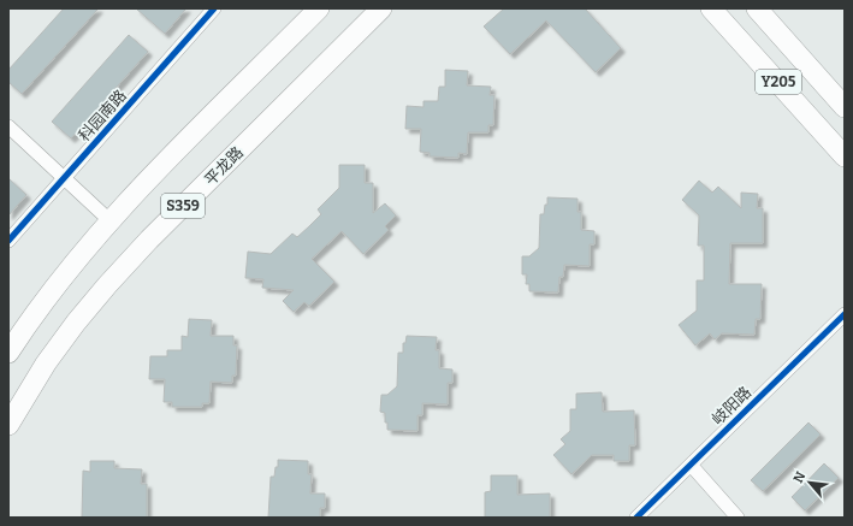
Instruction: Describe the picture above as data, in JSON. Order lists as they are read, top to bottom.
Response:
{
  "streets": {
    "main road": ["Y205", "平龙路", "S359"],
    "street": ["科园南路", "岐阳路"]
  },
  "north": "top left"
}
